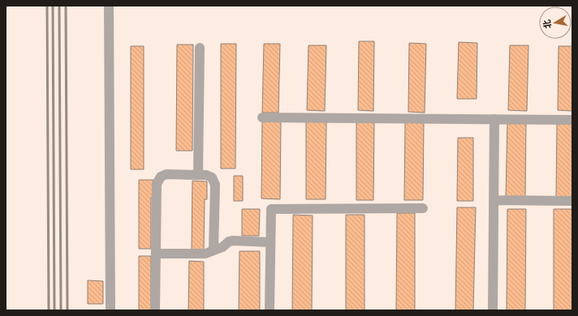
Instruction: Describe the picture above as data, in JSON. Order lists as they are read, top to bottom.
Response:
{
  "north": "left"
}
